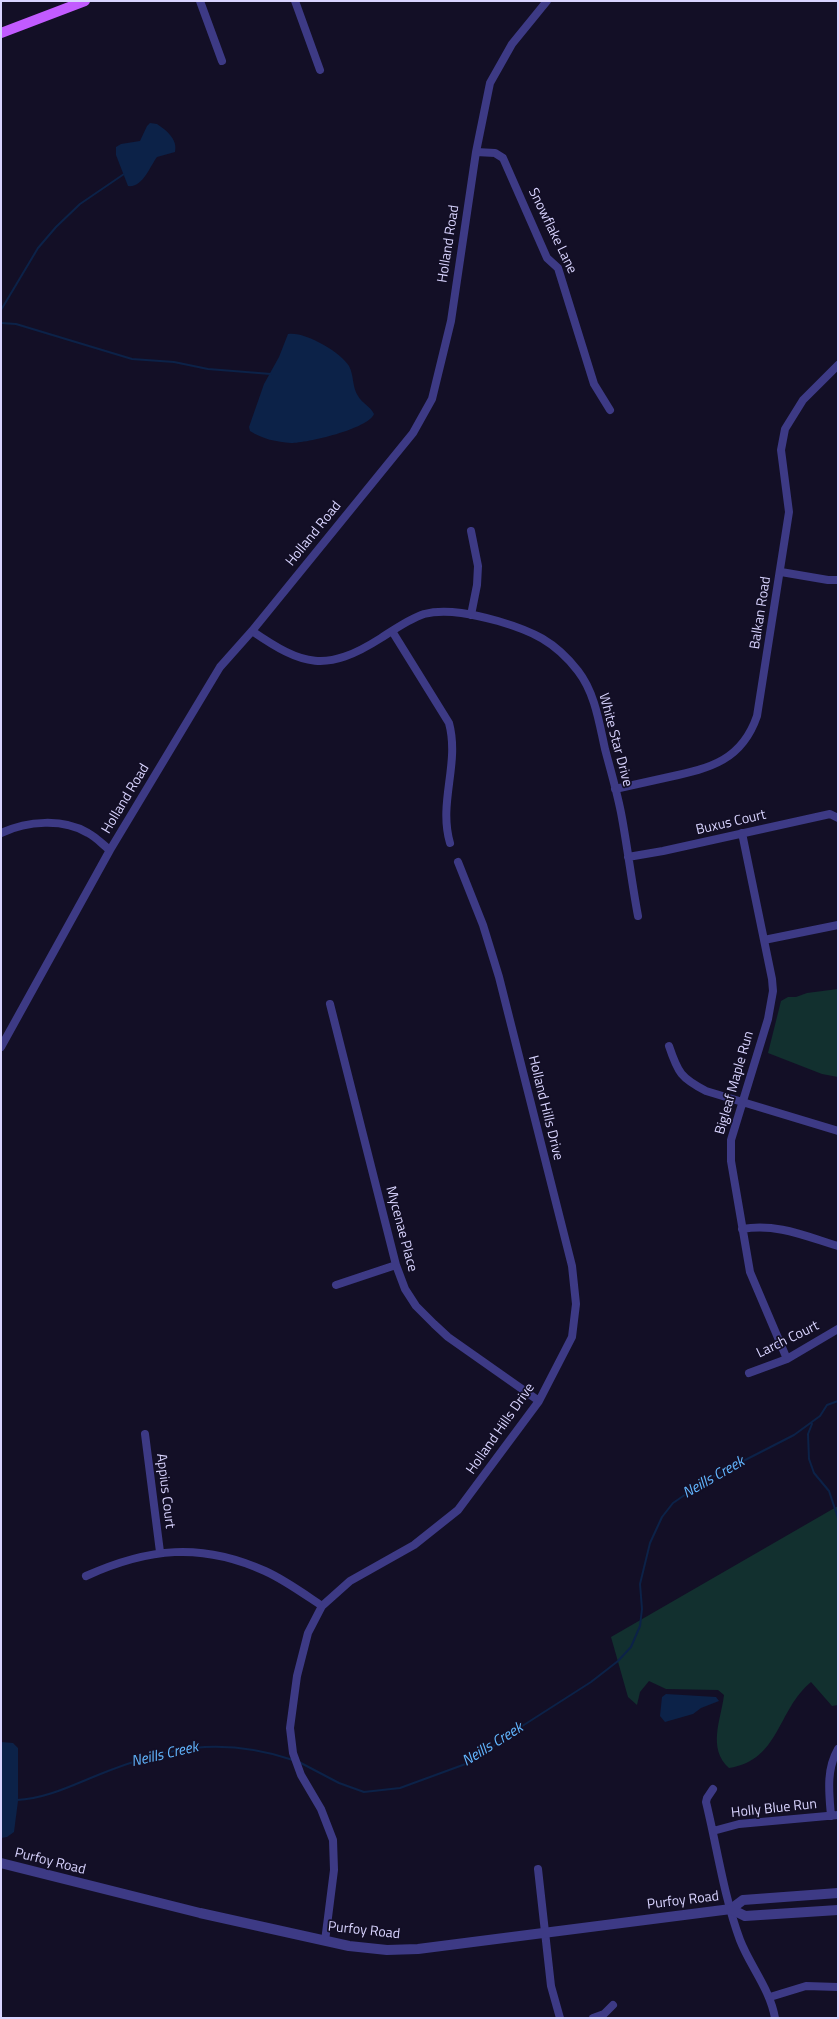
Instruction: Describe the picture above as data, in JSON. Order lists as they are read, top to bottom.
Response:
{
  "streets": {
    "street": [
      "Snowflake Lane",
      "Holland Road",
      "Balkan Road",
      "White Star Drive",
      "Buxus Court",
      "Bigleaf Maple Run",
      "Holland Hills Drive",
      "Mycenae Place",
      "Larch Court",
      "Appius Court",
      "Holly Blue Run",
      "Purfoy Road"
    ]
  },
  "crossings": [
    ["Snowflake Lane", "Holland Road"],
    ["Holland Road", "White Star Drive"],
    ["Balkan Road", "White Star Drive"],
    ["White Star Drive", "Buxus Court"],
    ["Buxus Court", "Bigleaf Maple Run"],
    ["Bigleaf Maple Run", "Larch Court"],
    ["Holland Hills Drive", "Mycenae Place"],
    ["Holland Hills Drive", "Purfoy Road"]
  ],
  "water": ["Neills Creek"]
}
